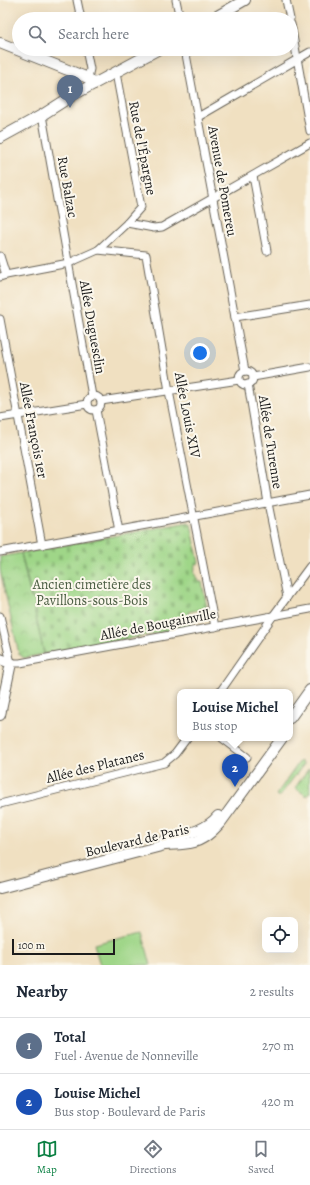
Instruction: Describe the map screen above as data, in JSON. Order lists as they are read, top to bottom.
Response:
{
  "streets": {
    "street": [
      "Rue de l'Épargne",
      "Avenue de Pomereu",
      "Rue Balzac",
      "Allée Duguesclin",
      "Allée Louis XIV",
      "Allée François 1er",
      "Allée de Turenne",
      "Allée de Bougainville",
      "Allée des Platanes",
      "Boulevard de Paris"
    ]
  },
  "crossings": [
    ["Rue Balzac", "Allée Duguesclin"],
    ["Allée Louis XIV", "Allée de Bougainville"]
  ],
  "parks": ["Ancien cimetière des Pavillons-sous-Bois"],
  "scale_bar": "100 m",
  "page": {
    "search": "Search here",
    "pins": ["1", "2"],
    "popup": ["Louise Michel", "Bus stop"],
    "scale": "100 m",
    "heading": ["Nearby", "2 results"],
    "list": [
      {
        "mark": "1",
        "name": "Total",
        "note": "Fuel · Avenue de Nonneville",
        "value": "270 m"
      },
      {
        "mark": "2",
        "name": "Louise Michel",
        "note": "Bus stop · Boulevard de Paris",
        "value": "420 m"
      }
    ],
    "nav": ["Map", "Directions", "Saved"]
  }
}
